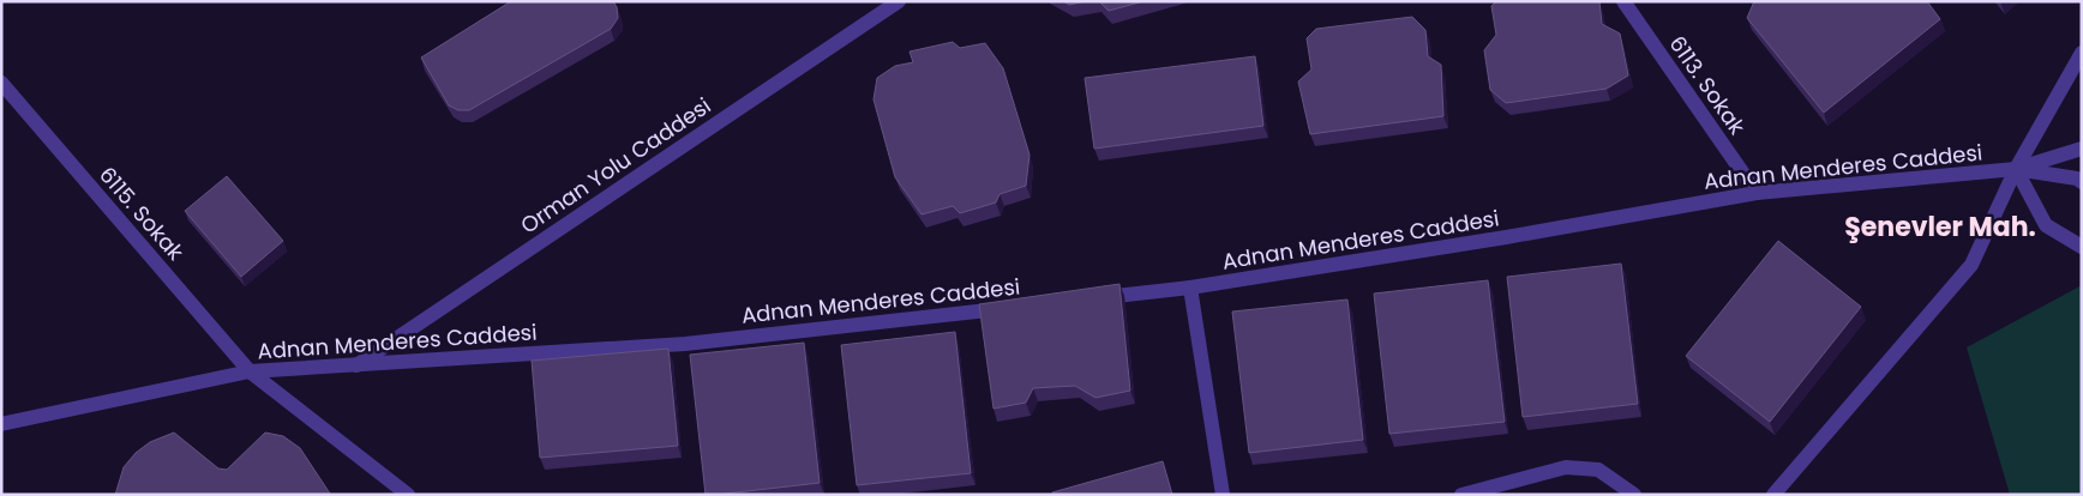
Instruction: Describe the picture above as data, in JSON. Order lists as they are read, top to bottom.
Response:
{
  "streets": {
    "street": [
      "6113. Sokak",
      "Orman Yolu Caddesi",
      "Adnan Menderes Caddesi",
      "6115. Sokak"
    ]
  },
  "crossings": [
    ["6113. Sokak", "Adnan Menderes Caddesi"],
    ["Orman Yolu Caddesi", "Adnan Menderes Caddesi"],
    ["Adnan Menderes Caddesi", "6115. Sokak"]
  ],
  "districts": ["Şenevler Mah."]
}
